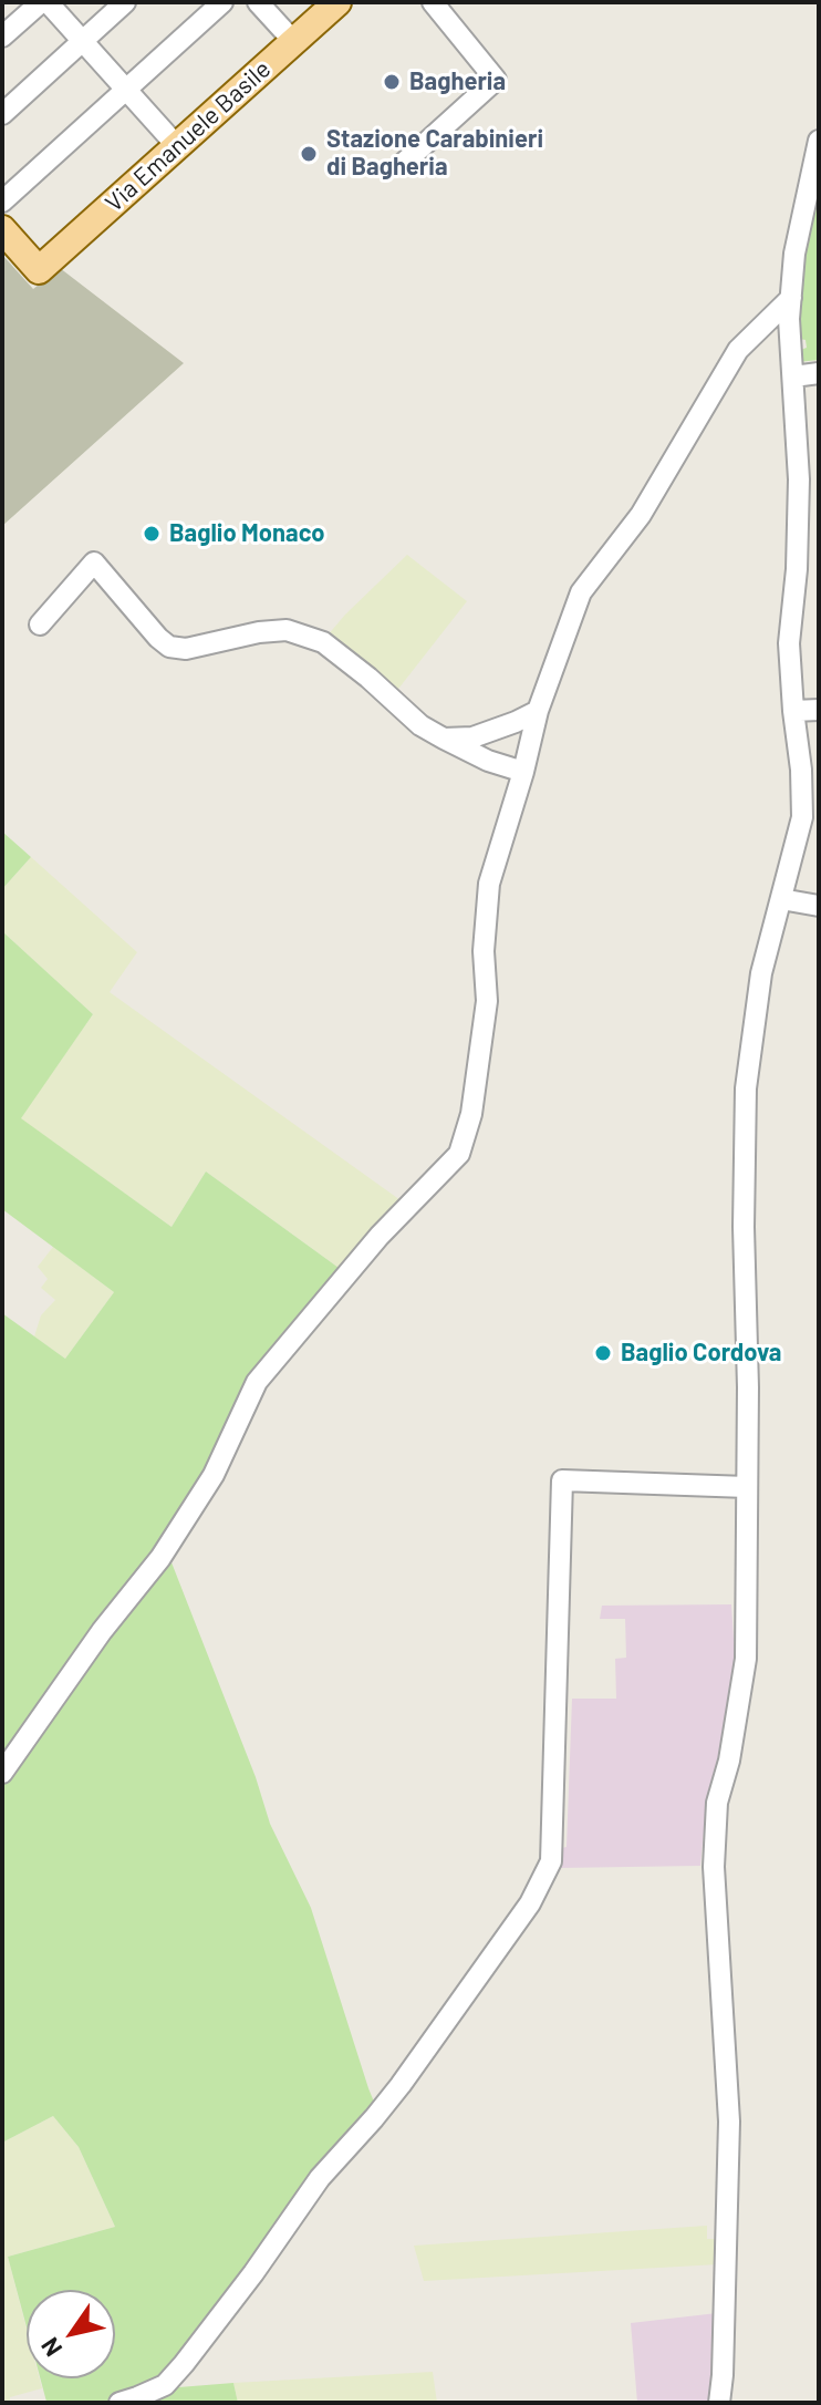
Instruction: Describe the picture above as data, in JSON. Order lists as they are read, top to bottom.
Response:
{
  "streets": {
    "main road": ["Via Emanuele Basile"]
  },
  "places": [
    "Bagheria",
    "Stazione Carabinieri di Bagheria",
    "Baglio Monaco",
    "Baglio Cordova"
  ],
  "north": "bottom left"
}
